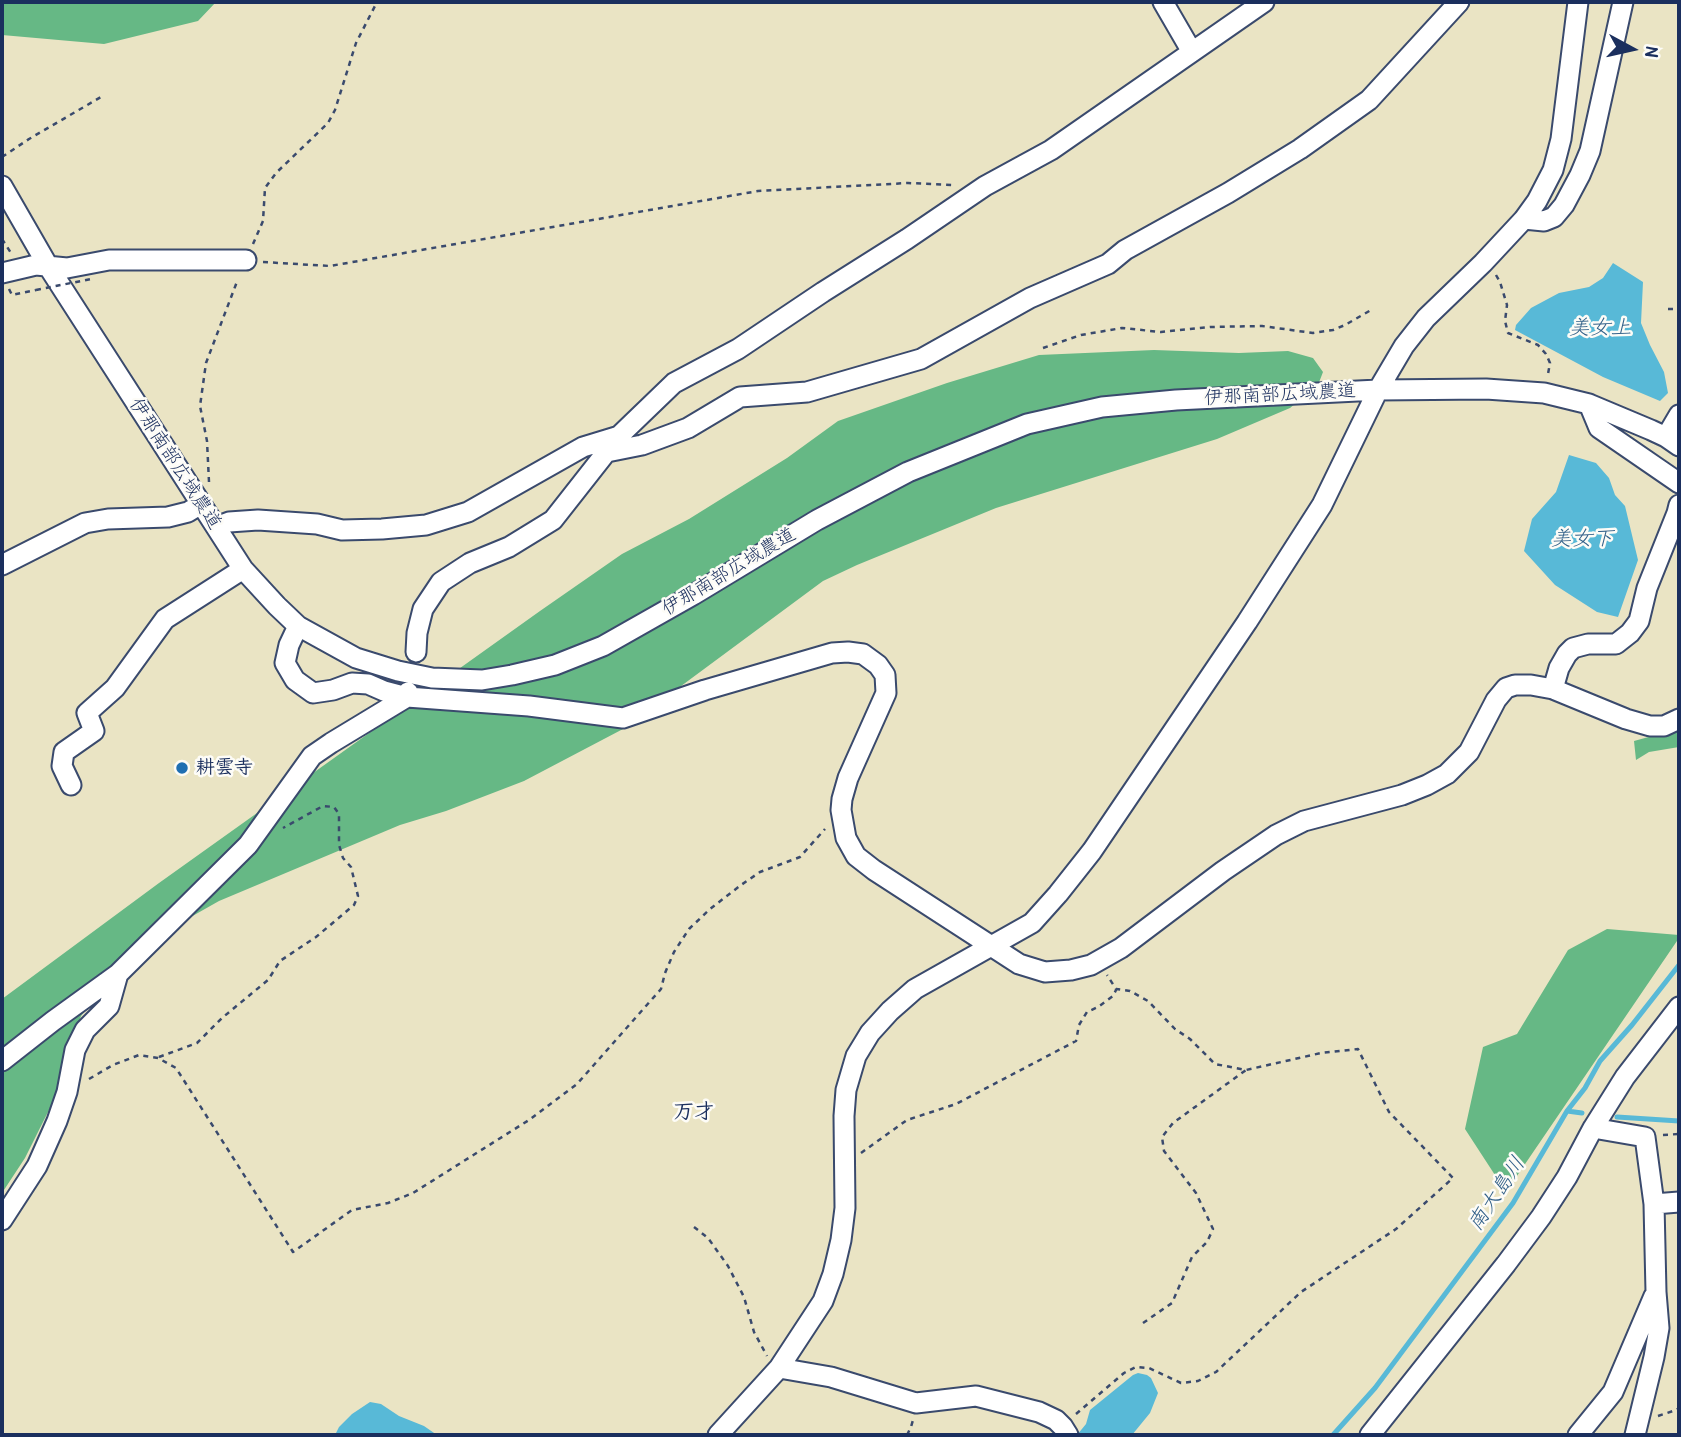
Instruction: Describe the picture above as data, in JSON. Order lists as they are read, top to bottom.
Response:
{
  "streets": {
    "street": ["伊那南部広域農道"]
  },
  "districts": ["万才"],
  "water": ["美女上", "美女下", "南大島川"],
  "places": ["耕雲寺"],
  "north": "right"
}
